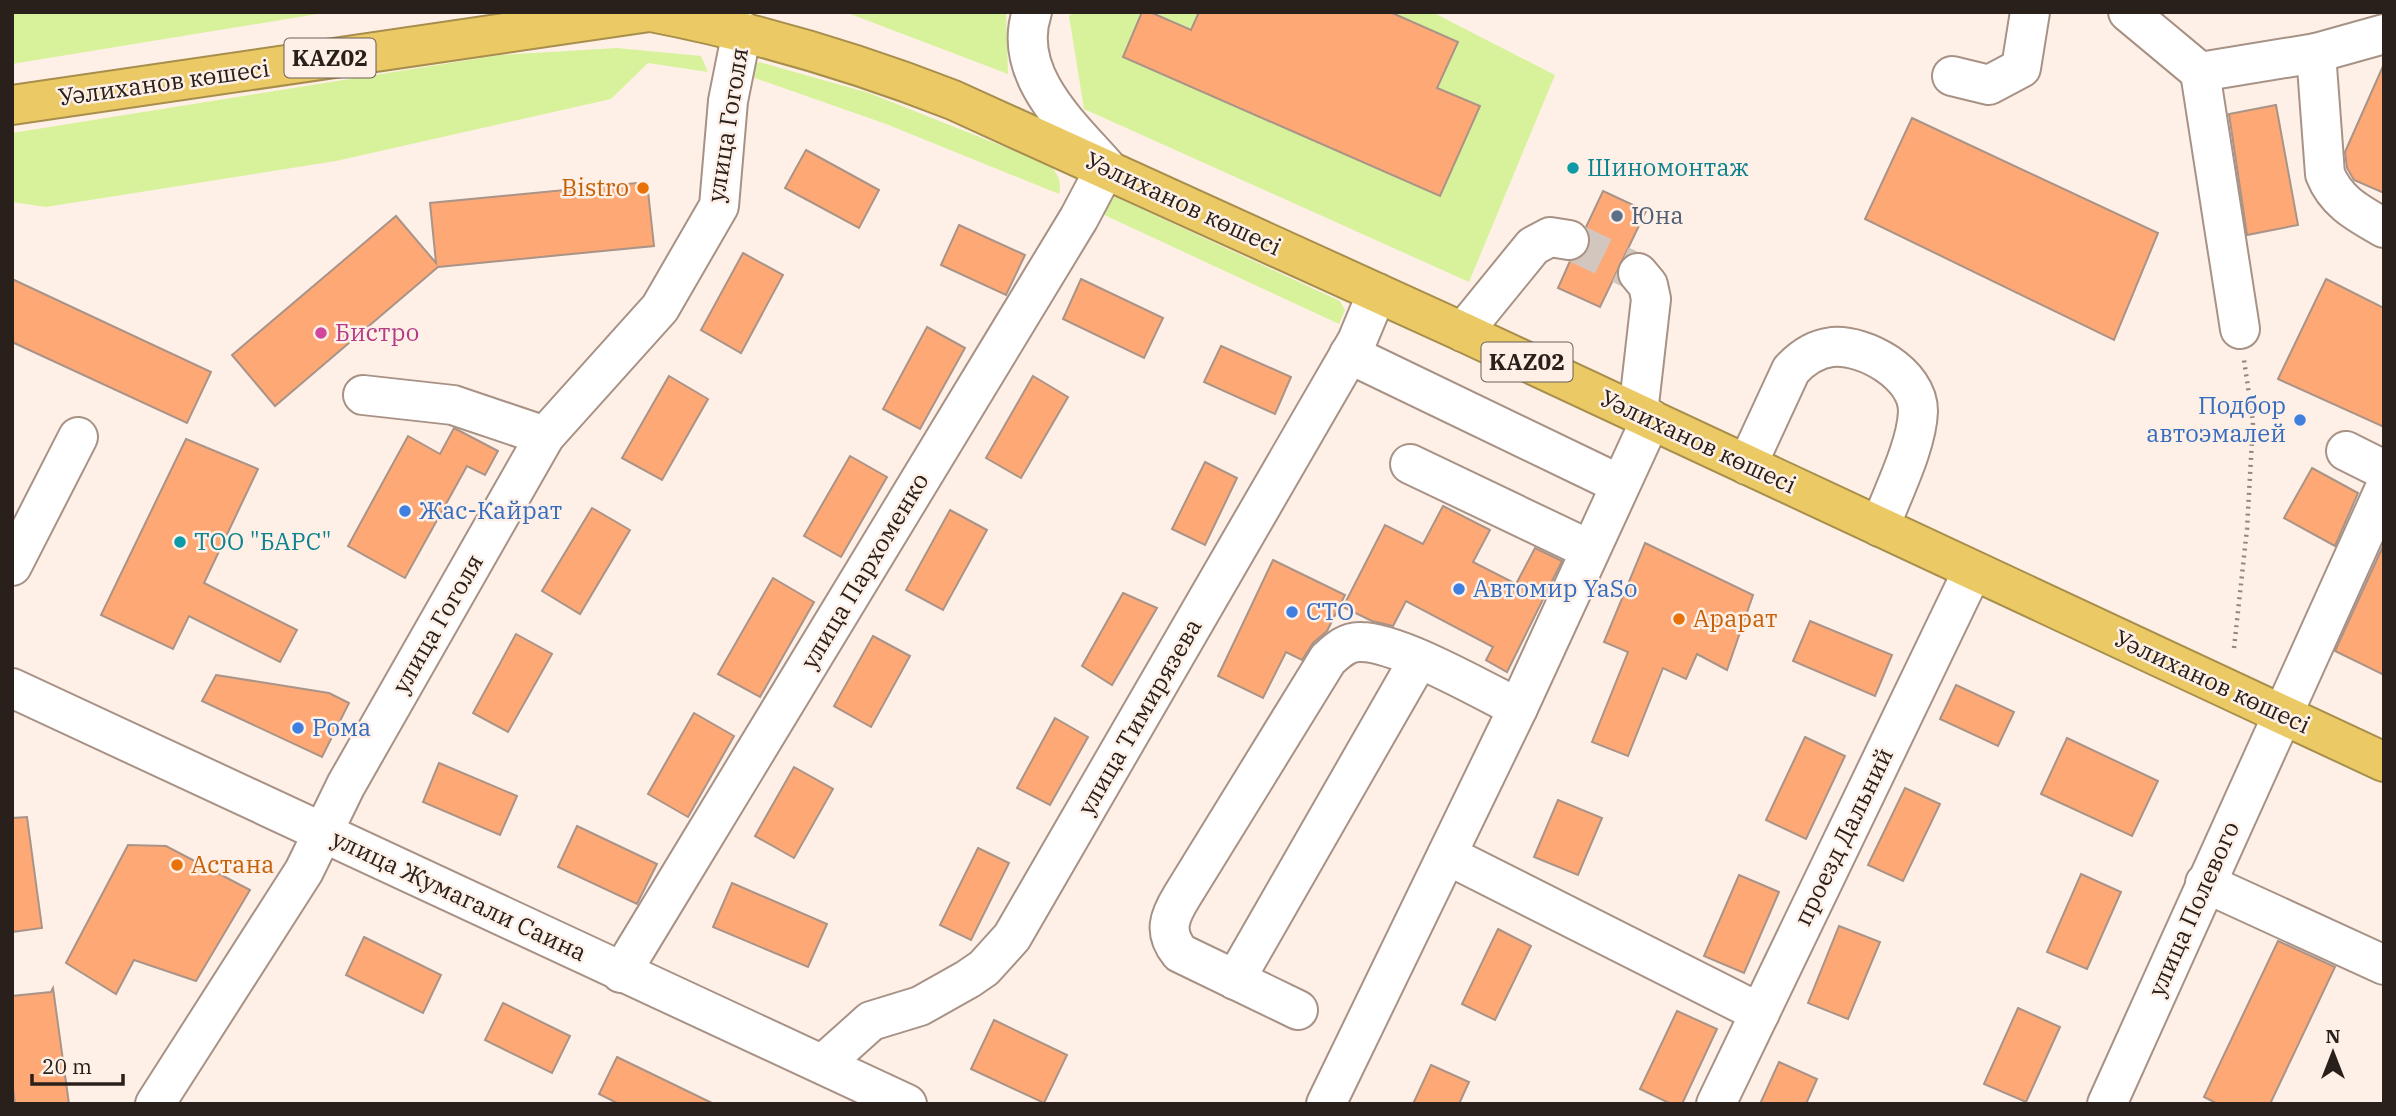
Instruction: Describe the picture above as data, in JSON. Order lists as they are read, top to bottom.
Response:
{
  "streets": {
    "highway": ["KАZ02", "Уәлиханов көшесі"],
    "street": [
      "улица Гоголя",
      "улица Пархоменко",
      "улица Тимирязева",
      "проезд Дальний",
      "улица Жумагали Саина",
      "улица Полевого"
    ]
  },
  "crossings": [
    ["Уәлиханов көшесі", "улица Гоголя"],
    ["Уәлиханов көшесі", "улица Пархоменко"],
    ["Уәлиханов көшесі", "улица Тимирязева"],
    ["Уәлиханов көшесі", "проезд Дальний"],
    ["Уәлиханов көшесі", "улица Полевого"],
    ["улица Гоголя", "улица Жумагали Саина"],
    ["улица Пархоменко", "улица Жумагали Саина"],
    ["улица Тимирязева", "улица Жумагали Саина"]
  ],
  "places": [
    "Шиномонтаж",
    "Bistro",
    "Юна",
    "Бистро",
    "Подбор автоэмалей",
    "Жас-Кайрат",
    "ТОО \"БАРС\"",
    "Автомир YaSo",
    "СТО",
    "Арарат",
    "Рома",
    "Астана"
  ],
  "scale_bar": "20 m",
  "north": "top"
}
